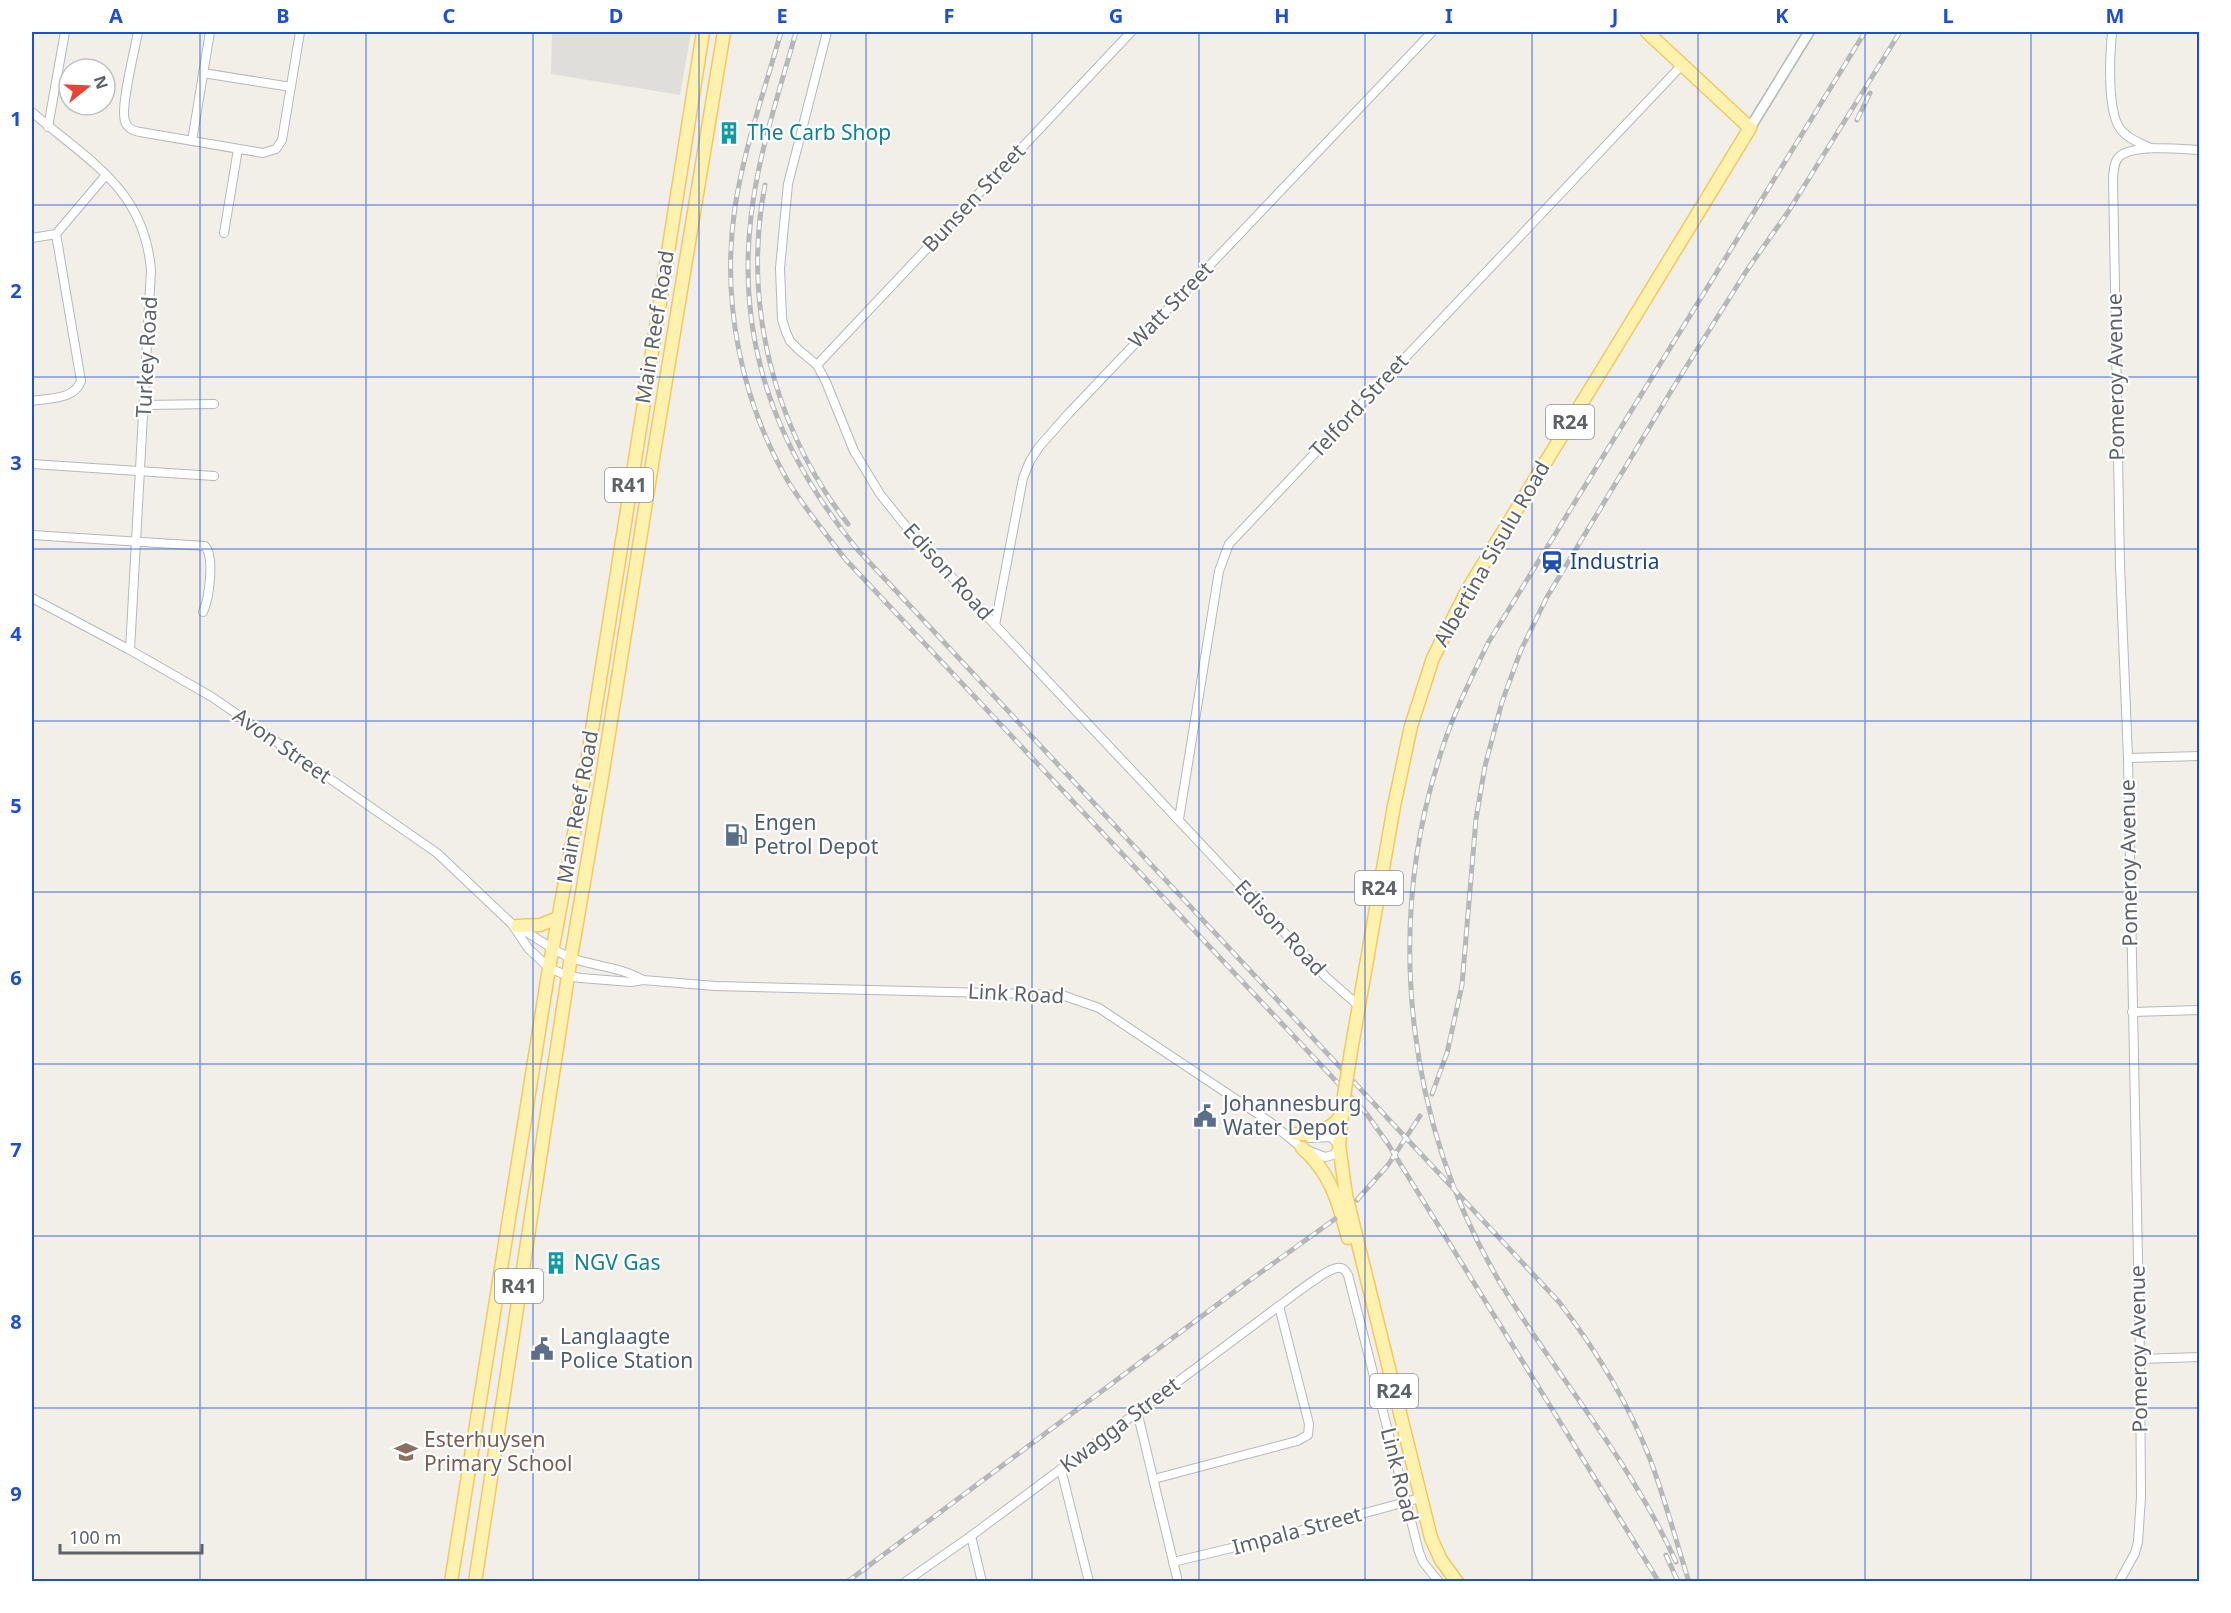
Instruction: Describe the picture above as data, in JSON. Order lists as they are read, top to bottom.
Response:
{
  "streets": {
    "main road": [
      "Main Reef Road",
      "R24",
      "R41",
      "Albertina Sisulu Road"
    ],
    "street": [
      "Bunsen Street",
      "Watt Street",
      "Turkey Road",
      "Pomeroy Avenue",
      "Telford Street",
      "Edison Road",
      "Avon Street",
      "Link Road",
      "Kwagga Street",
      "Impala Street"
    ]
  },
  "crossings": [
    ["Bunsen Street", "Edison Road"],
    ["Watt Street", "Edison Road"],
    ["Main Reef Road", "Avon Street"],
    ["Main Reef Road", "Link Road"],
    ["Turkey Road", "Avon Street"],
    ["Telford Street", "Edison Road"],
    ["Albertina Sisulu Road", "Edison Road"],
    ["Albertina Sisulu Road", "Link Road"],
    ["Albertina Sisulu Road", "Impala Street"],
    ["Avon Street", "Link Road"],
    ["Link Road", "Kwagga Street"],
    ["Link Road", "Impala Street"]
  ],
  "places": {
    "building": ["The Carb Shop", "NGV Gas"],
    "station": ["Industria"],
    "fuel station": ["Engen Petrol Depot"],
    "public building": ["Johannesburg Water Depot", "Langlaagte Police Station"],
    "school or university": ["Esterhuysen Primary School"]
  },
  "scale_bar": "100 m",
  "north": "right",
  "grid": {
    "columns": [
      "A",
      "B",
      "C",
      "D",
      "E",
      "F",
      "G",
      "H",
      "I",
      "J",
      "K",
      "L",
      "M"
    ],
    "rows": [
      "1",
      "2",
      "3",
      "4",
      "5",
      "6",
      "7",
      "8",
      "9"
    ]
  }
}
